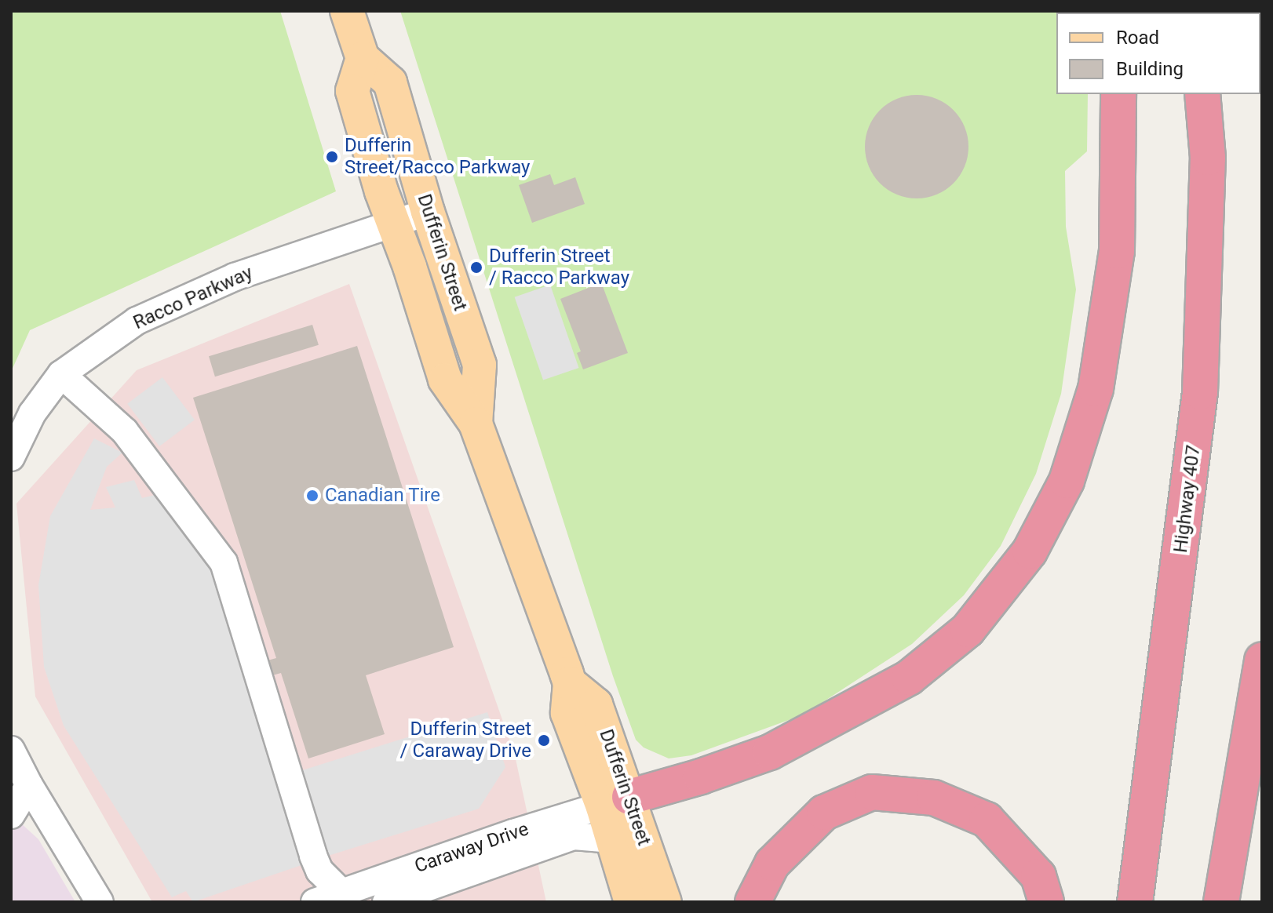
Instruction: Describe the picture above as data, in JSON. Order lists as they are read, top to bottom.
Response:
{
  "streets": {
    "highway": ["Highway 407"],
    "main road": ["Dufferin Street"],
    "street": ["Racco Parkway", "Caraway Drive"]
  },
  "crossings": [
    ["Dufferin Street", "Racco Parkway"],
    ["Dufferin Street", "Caraway Drive"]
  ],
  "places": [
    "Dufferin Street/Racco Parkway",
    "Dufferin Street / Racco Parkway",
    "Canadian Tire",
    "Dufferin Street / Caraway Drive"
  ],
  "legend": ["Road", "Building"]
}
